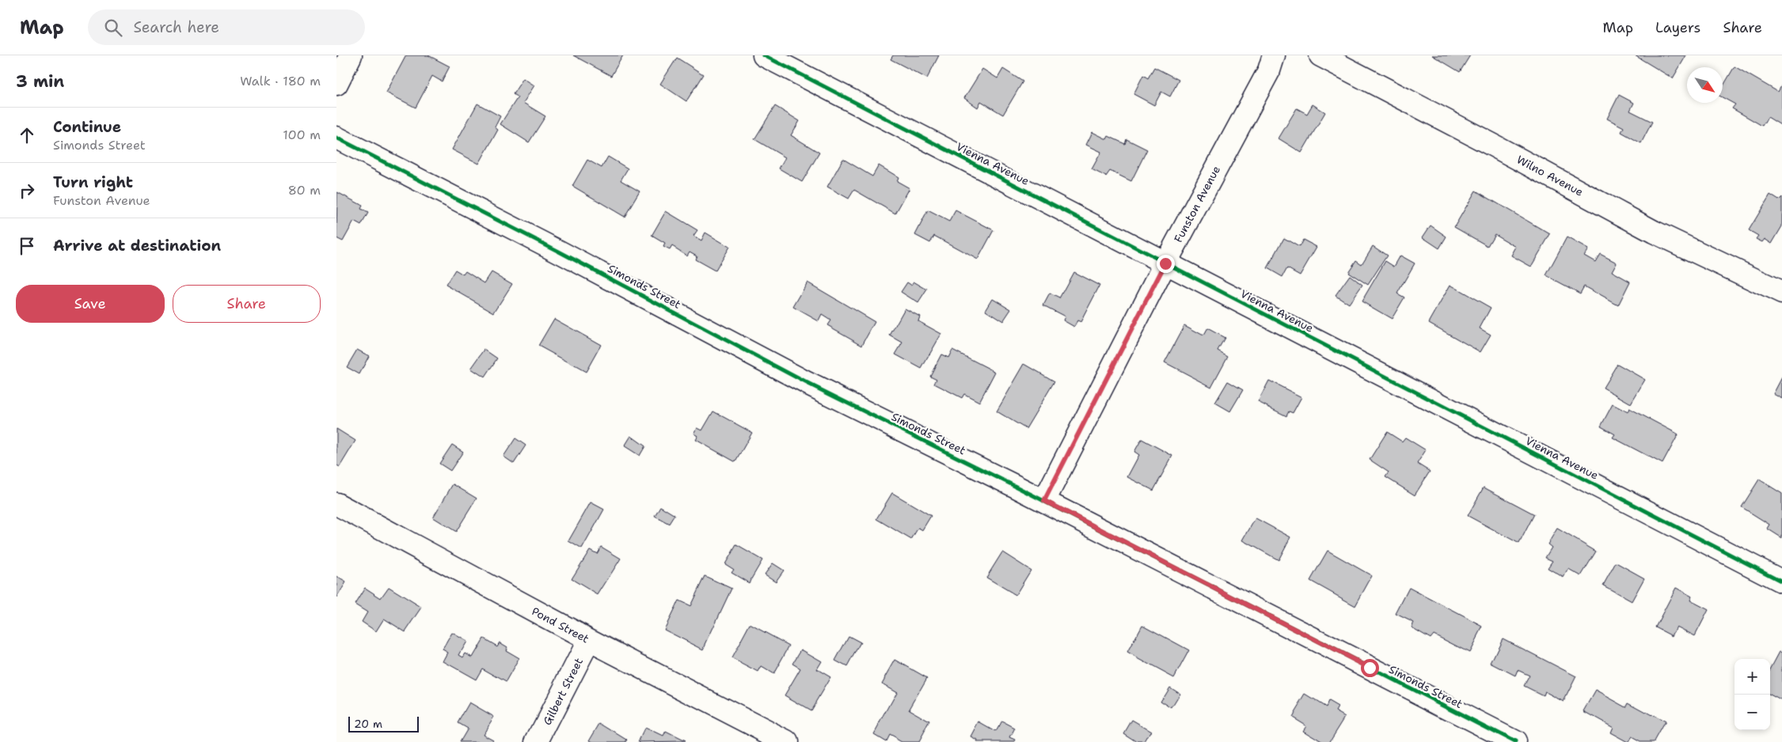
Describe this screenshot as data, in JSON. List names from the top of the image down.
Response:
{
  "streets": {
    "street": [
      "Vienna Avenue",
      "Wilno Avenue",
      "Funston Avenue",
      "Simonds Street",
      "Pond Street",
      "Gilbert Street"
    ]
  },
  "crossings": [
    ["Vienna Avenue", "Funston Avenue"],
    ["Funston Avenue", "Simonds Street"],
    ["Pond Street", "Gilbert Street"]
  ],
  "scale_bar": "20 m",
  "north": "bottom right",
  "page": {
    "header": "Map",
    "search": "Search here",
    "nav": ["Map", "Layers", "Share"],
    "heading": ["3 min", "Walk · 180 m"],
    "list": [
      ["Continue", "Simonds Street", "100 m"],
      ["Turn right", "Funston Avenue", "80 m"],
      "Arrive at destination"
    ],
    "buttons": ["Save", "Share"],
    "map_buttons": ["+", "−"],
    "scale": "20 m"
  }
}
